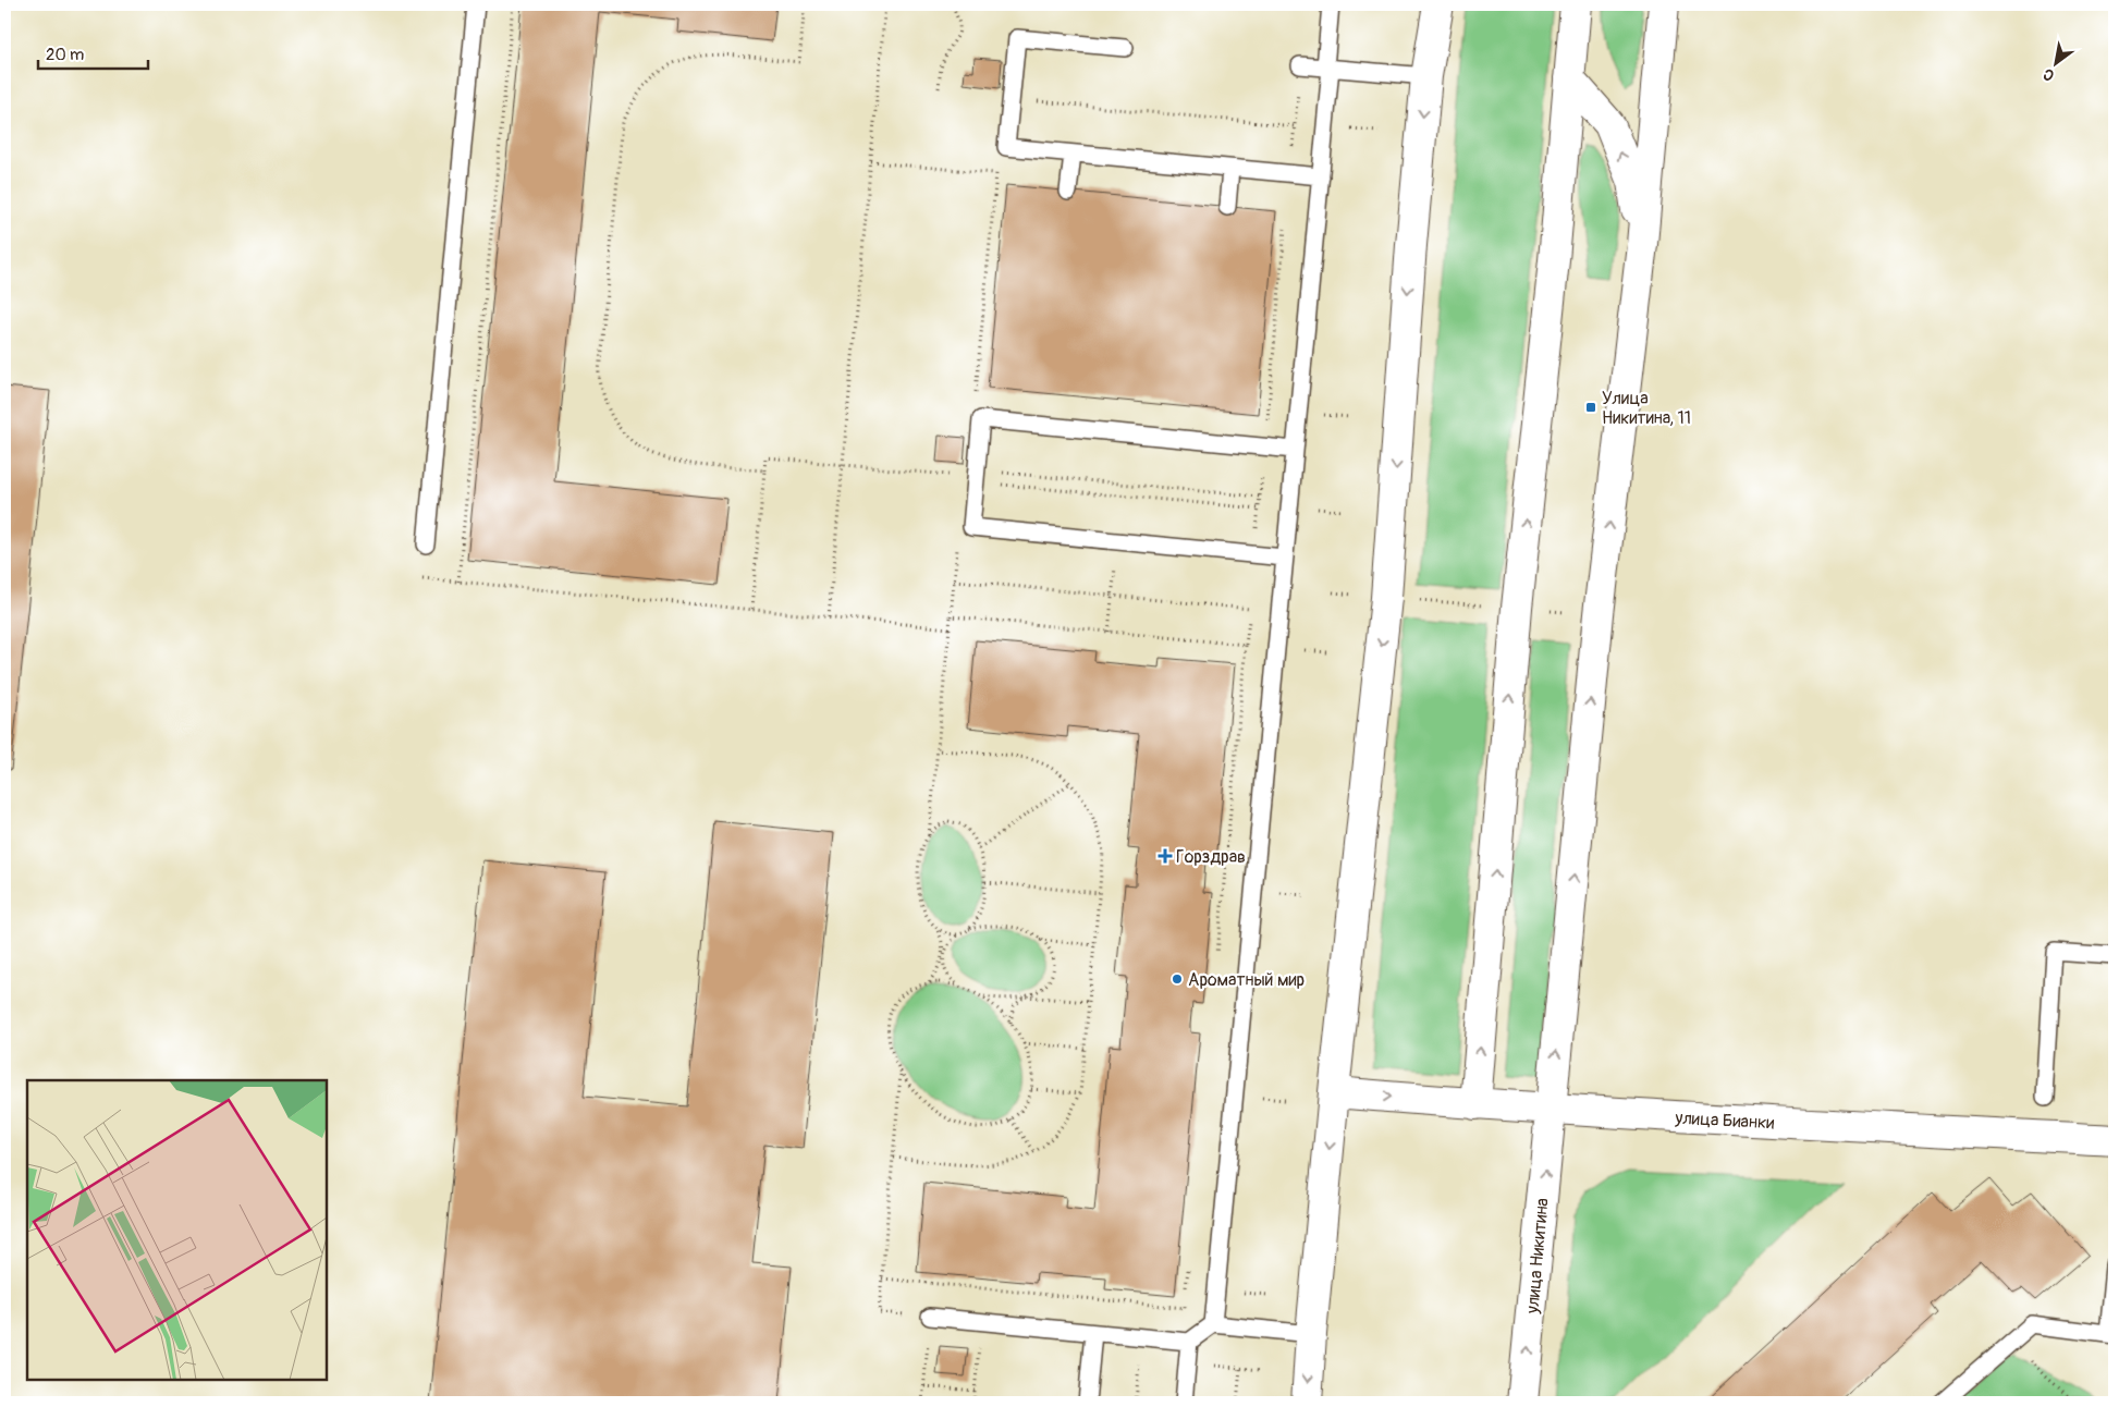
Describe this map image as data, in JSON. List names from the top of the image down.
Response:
{
  "streets": {
    "street": ["улица Бианки", "улица Никитина"]
  },
  "crossings": [
    ["улица Бианки", "улица Никитина"]
  ],
  "places": {
    "transit": ["Улица Никитина, 11"],
    "health": ["Горздрав"],
    "other": ["Ароматный мир"]
  },
  "scale_bar": "20 m",
  "north": "bottom left"
}
